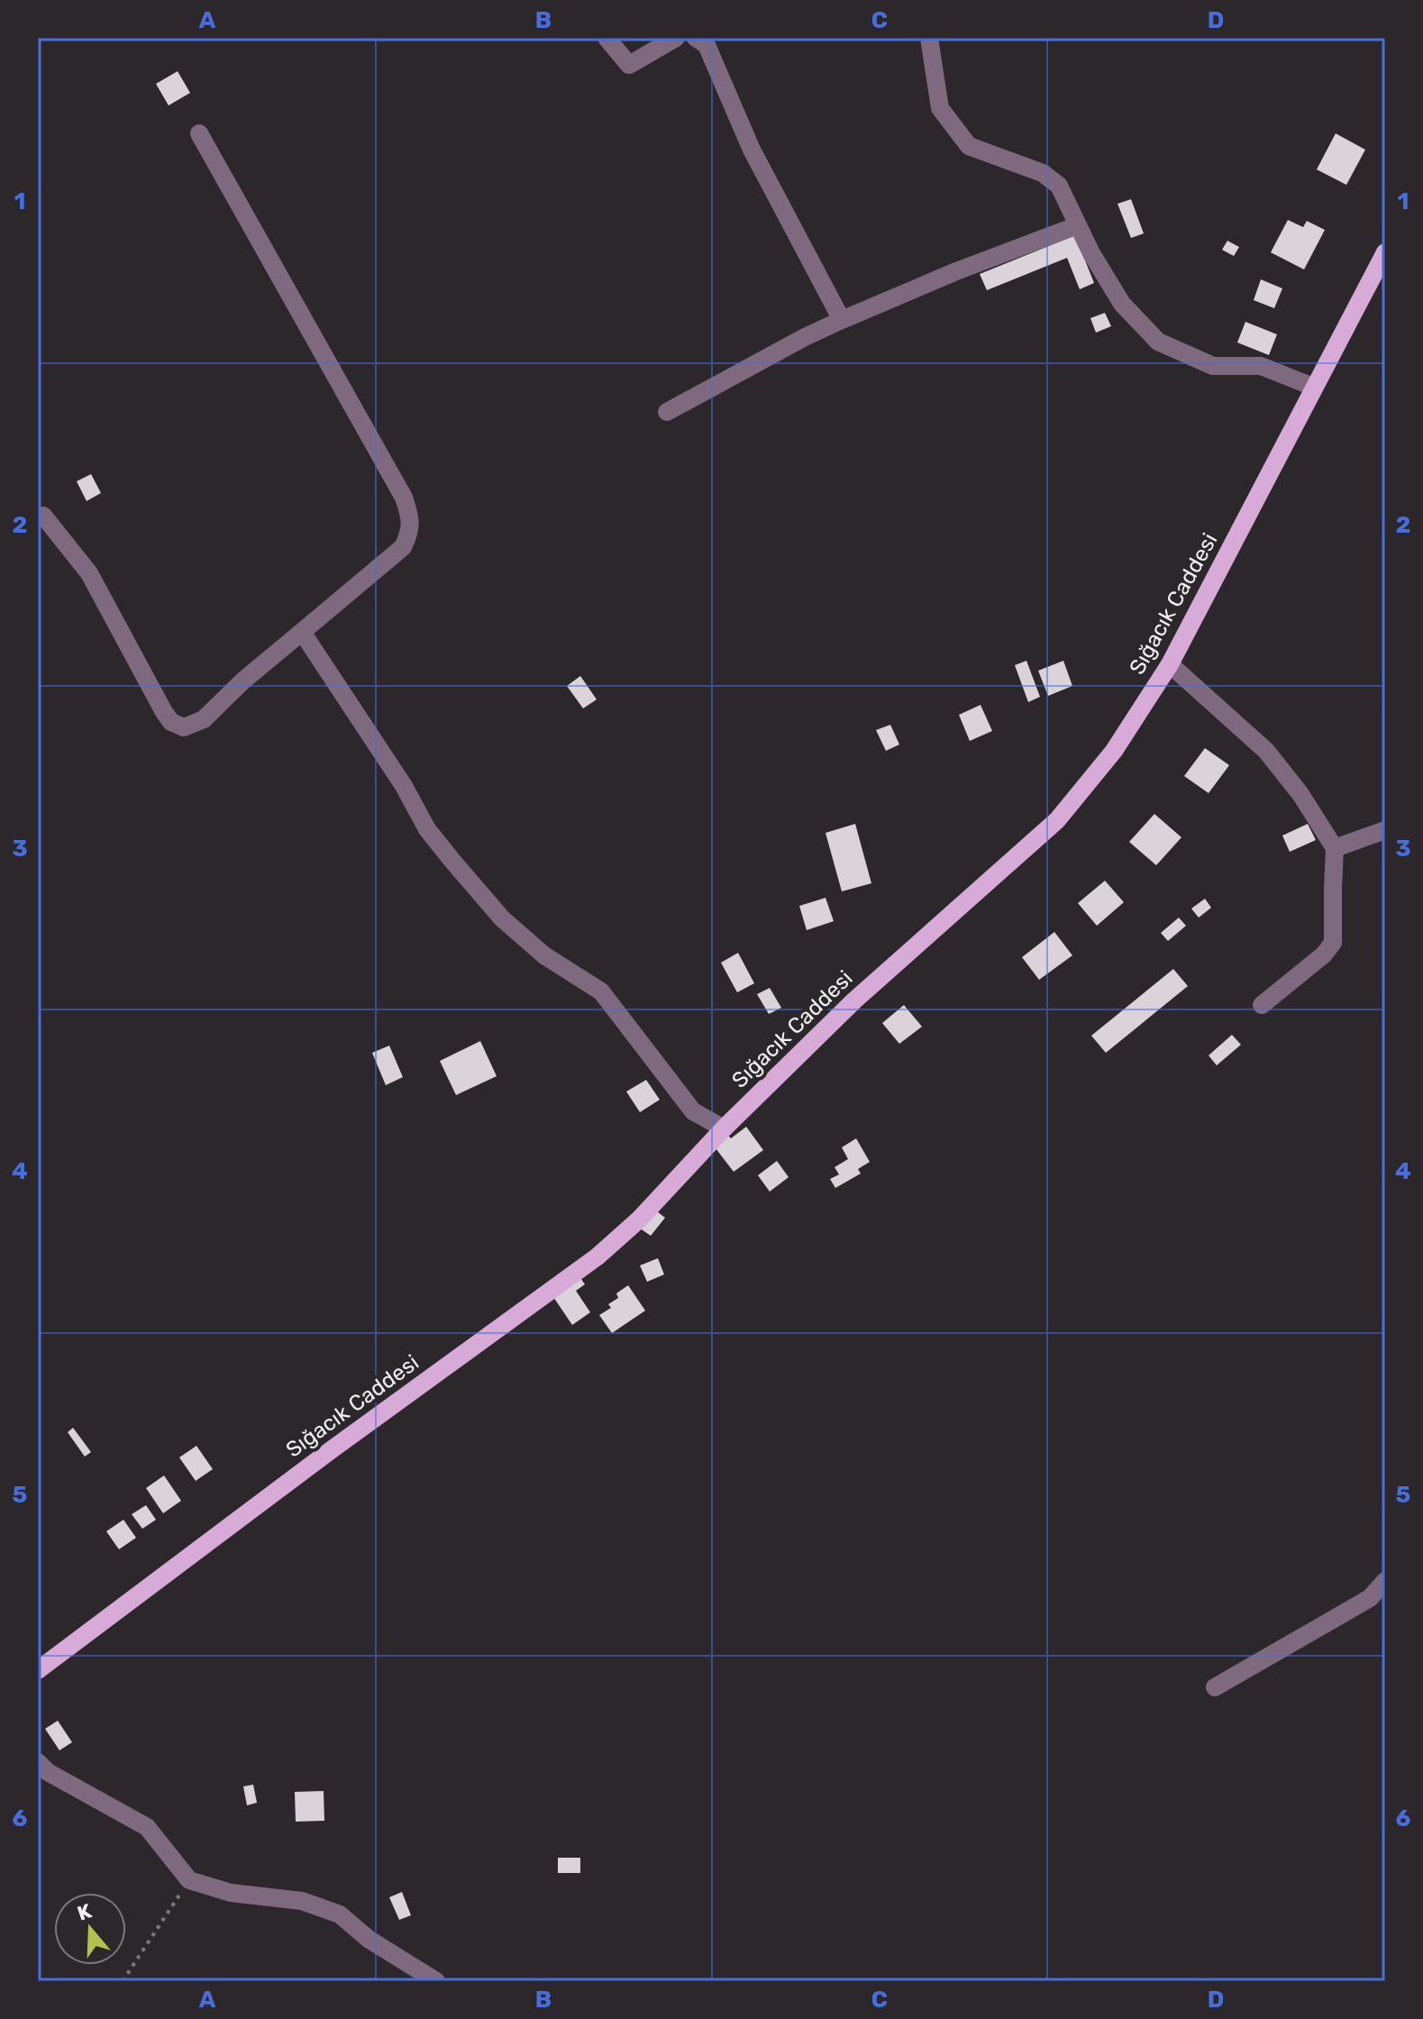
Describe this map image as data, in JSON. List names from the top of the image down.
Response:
{
  "streets": {
    "main road": ["Sığacık Caddesi"]
  },
  "north": "top",
  "grid": {
    "columns": [
      "A",
      "B",
      "C",
      "D"
    ],
    "rows": [
      "1",
      "2",
      "3",
      "4",
      "5",
      "6"
    ]
  }
}
